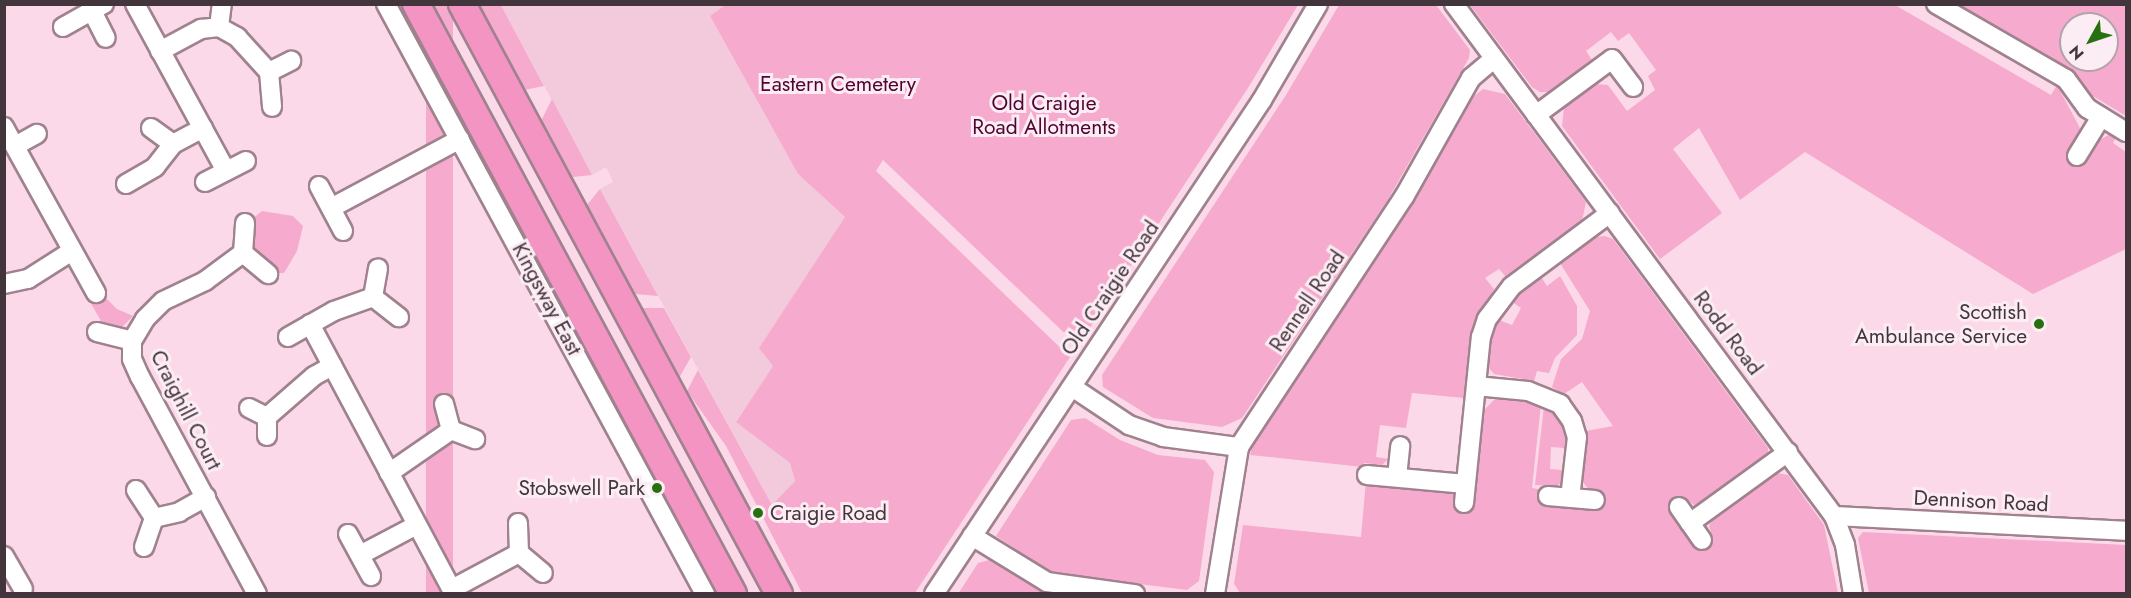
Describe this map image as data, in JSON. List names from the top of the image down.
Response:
{
  "streets": {
    "highway": ["Kingsway East"],
    "street": [
      "Old Craigie Road",
      "Rennell Road",
      "Rodd Road",
      "Craighill Court",
      "Dennison Road"
    ]
  },
  "crossings": [
    ["Rennell Road", "Rodd Road"],
    ["Rodd Road", "Dennison Road"]
  ],
  "parks": ["Eastern Cemetery", "Old Craigie Road Allotments"],
  "places": ["Scottish Ambulance Service", "Stobswell Park", "Craigie Road"],
  "north": "bottom left"
}
